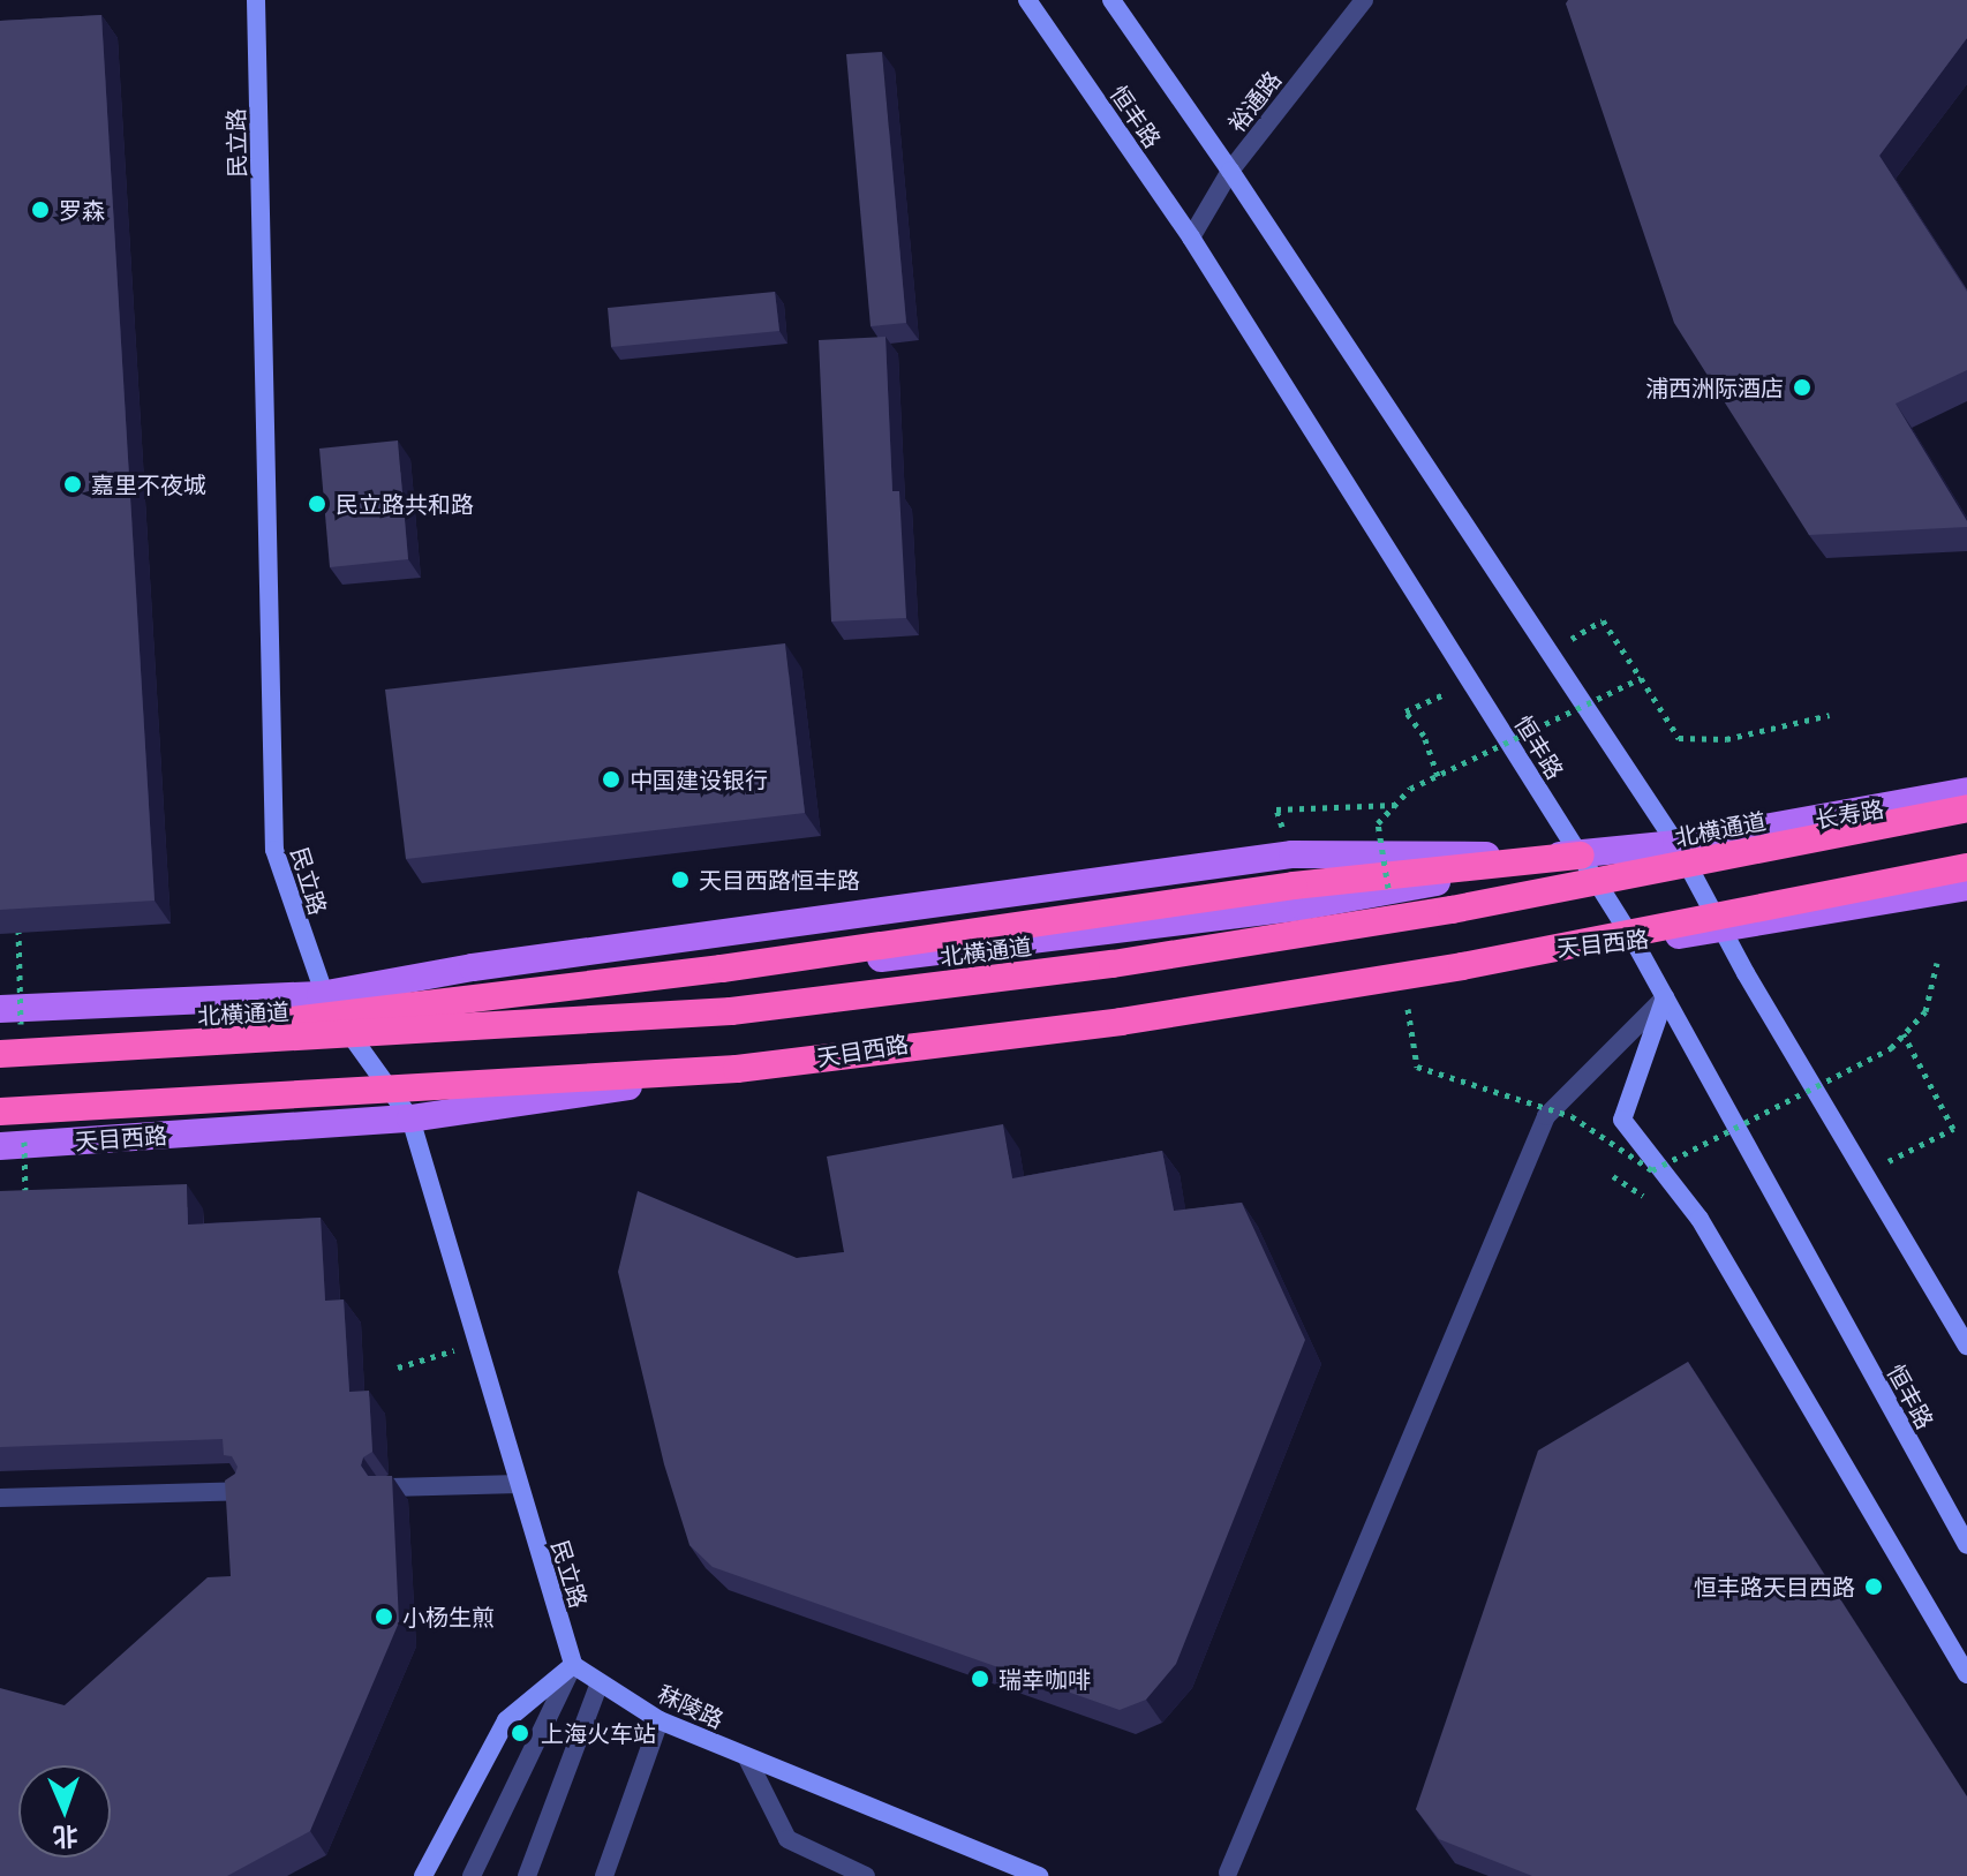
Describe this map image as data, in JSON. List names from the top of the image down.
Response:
{
  "streets": {
    "highway": ["北横通道"],
    "main road": [
      "恒丰路",
      "民立路",
      "长寿路",
      "天目西路",
      "秣陵路"
    ],
    "street": ["裕通路"]
  },
  "crossings": [
    ["裕通路", "恒丰路"],
    ["恒丰路", "长寿路"],
    ["恒丰路", "天目西路"],
    ["民立路", "天目西路"],
    ["民立路", "秣陵路"]
  ],
  "places": [
    "罗森",
    "浦西洲际酒店",
    "嘉里不夜城",
    "民立路共和路",
    "中国建设银行",
    "天目西路恒丰路",
    "恒丰路天目西路",
    "小杨生煎",
    "瑞幸咖啡",
    "上海火车站"
  ],
  "north": "bottom"
}
